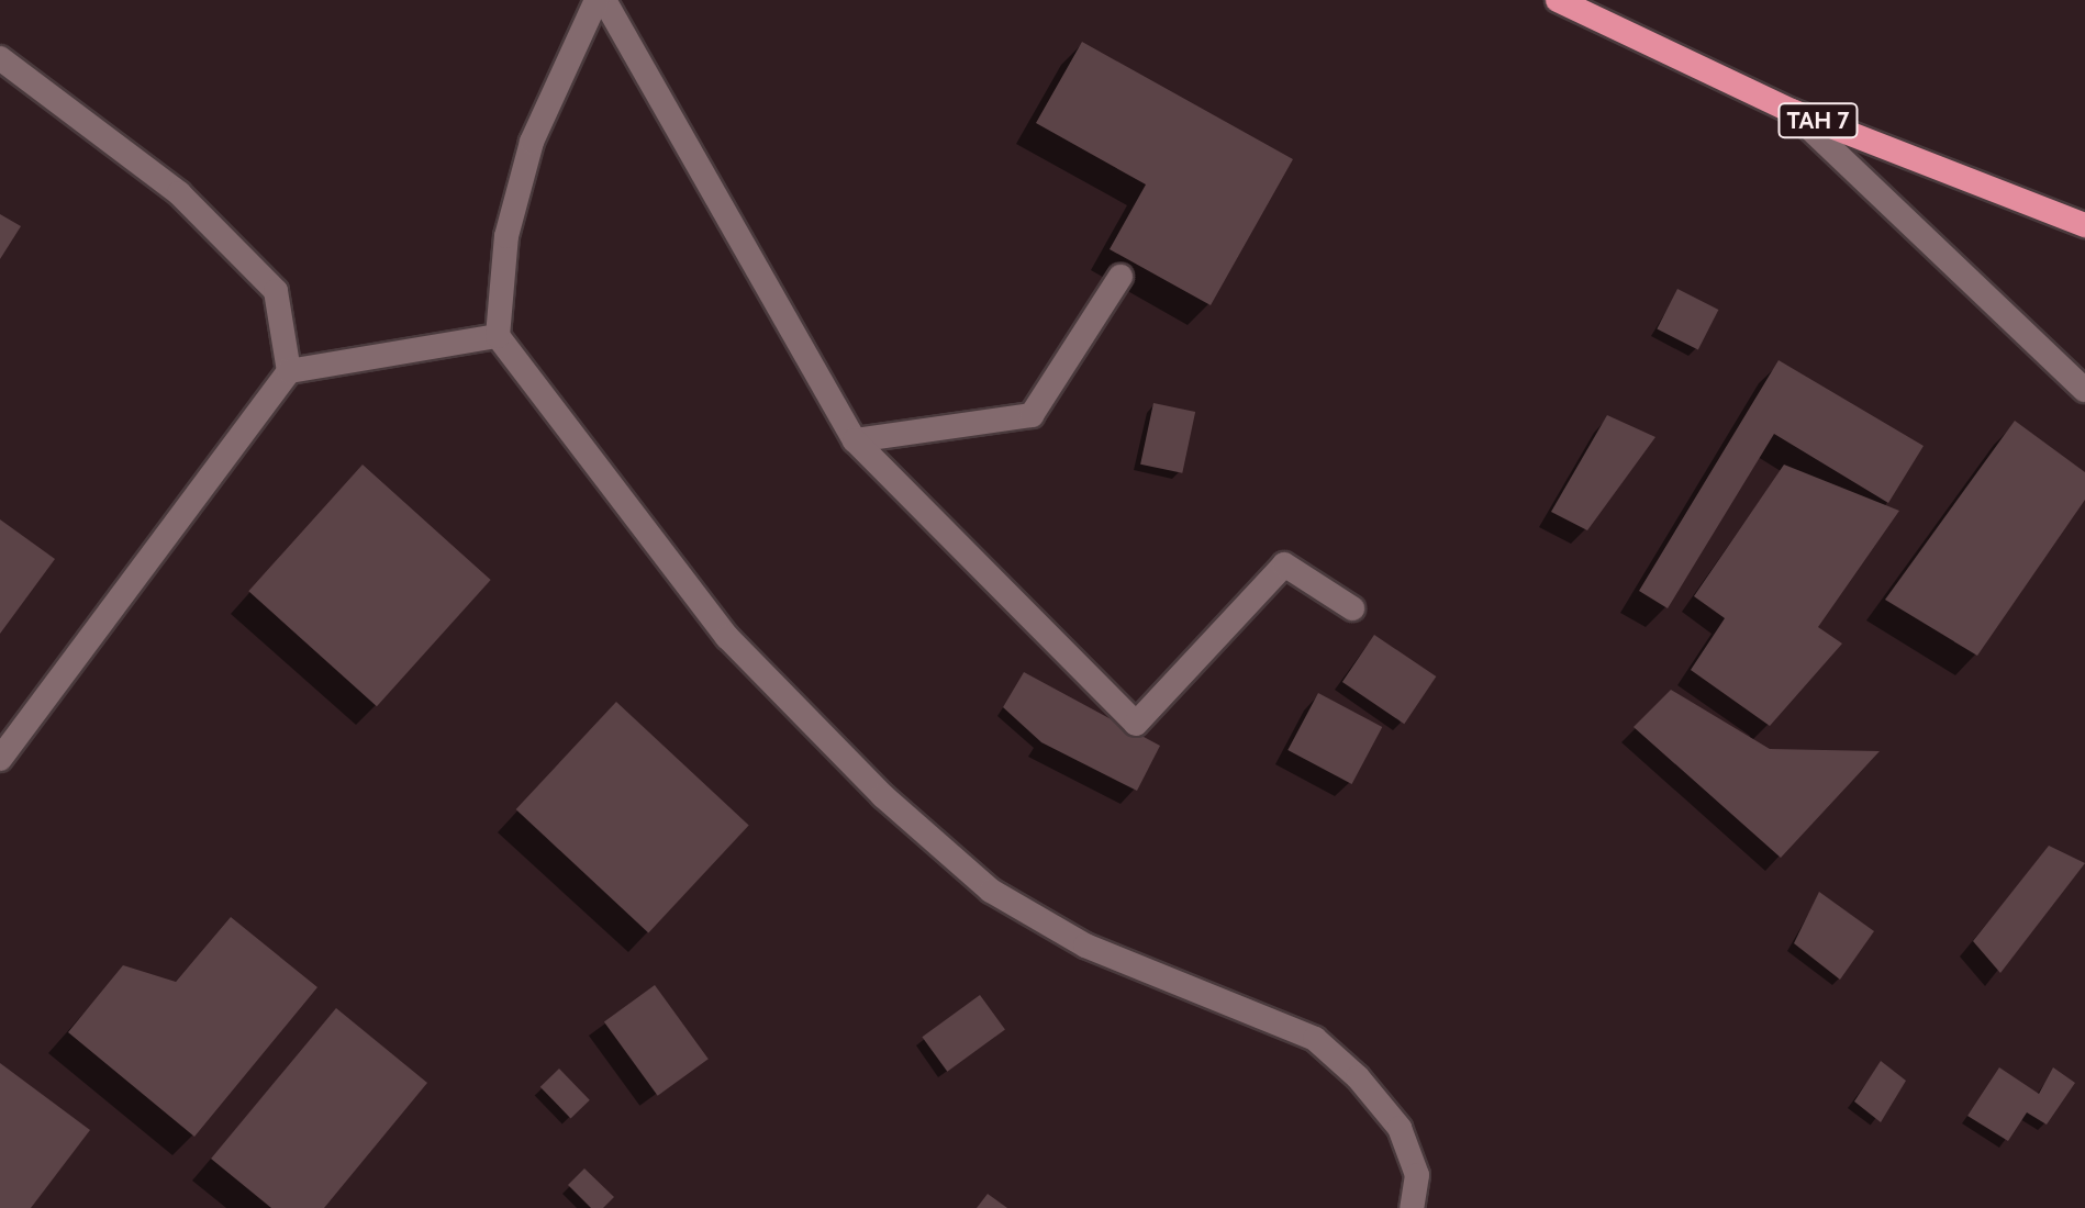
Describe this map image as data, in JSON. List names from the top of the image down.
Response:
{
  "streets": {
    "highway": ["TAH 7"]
  }
}
